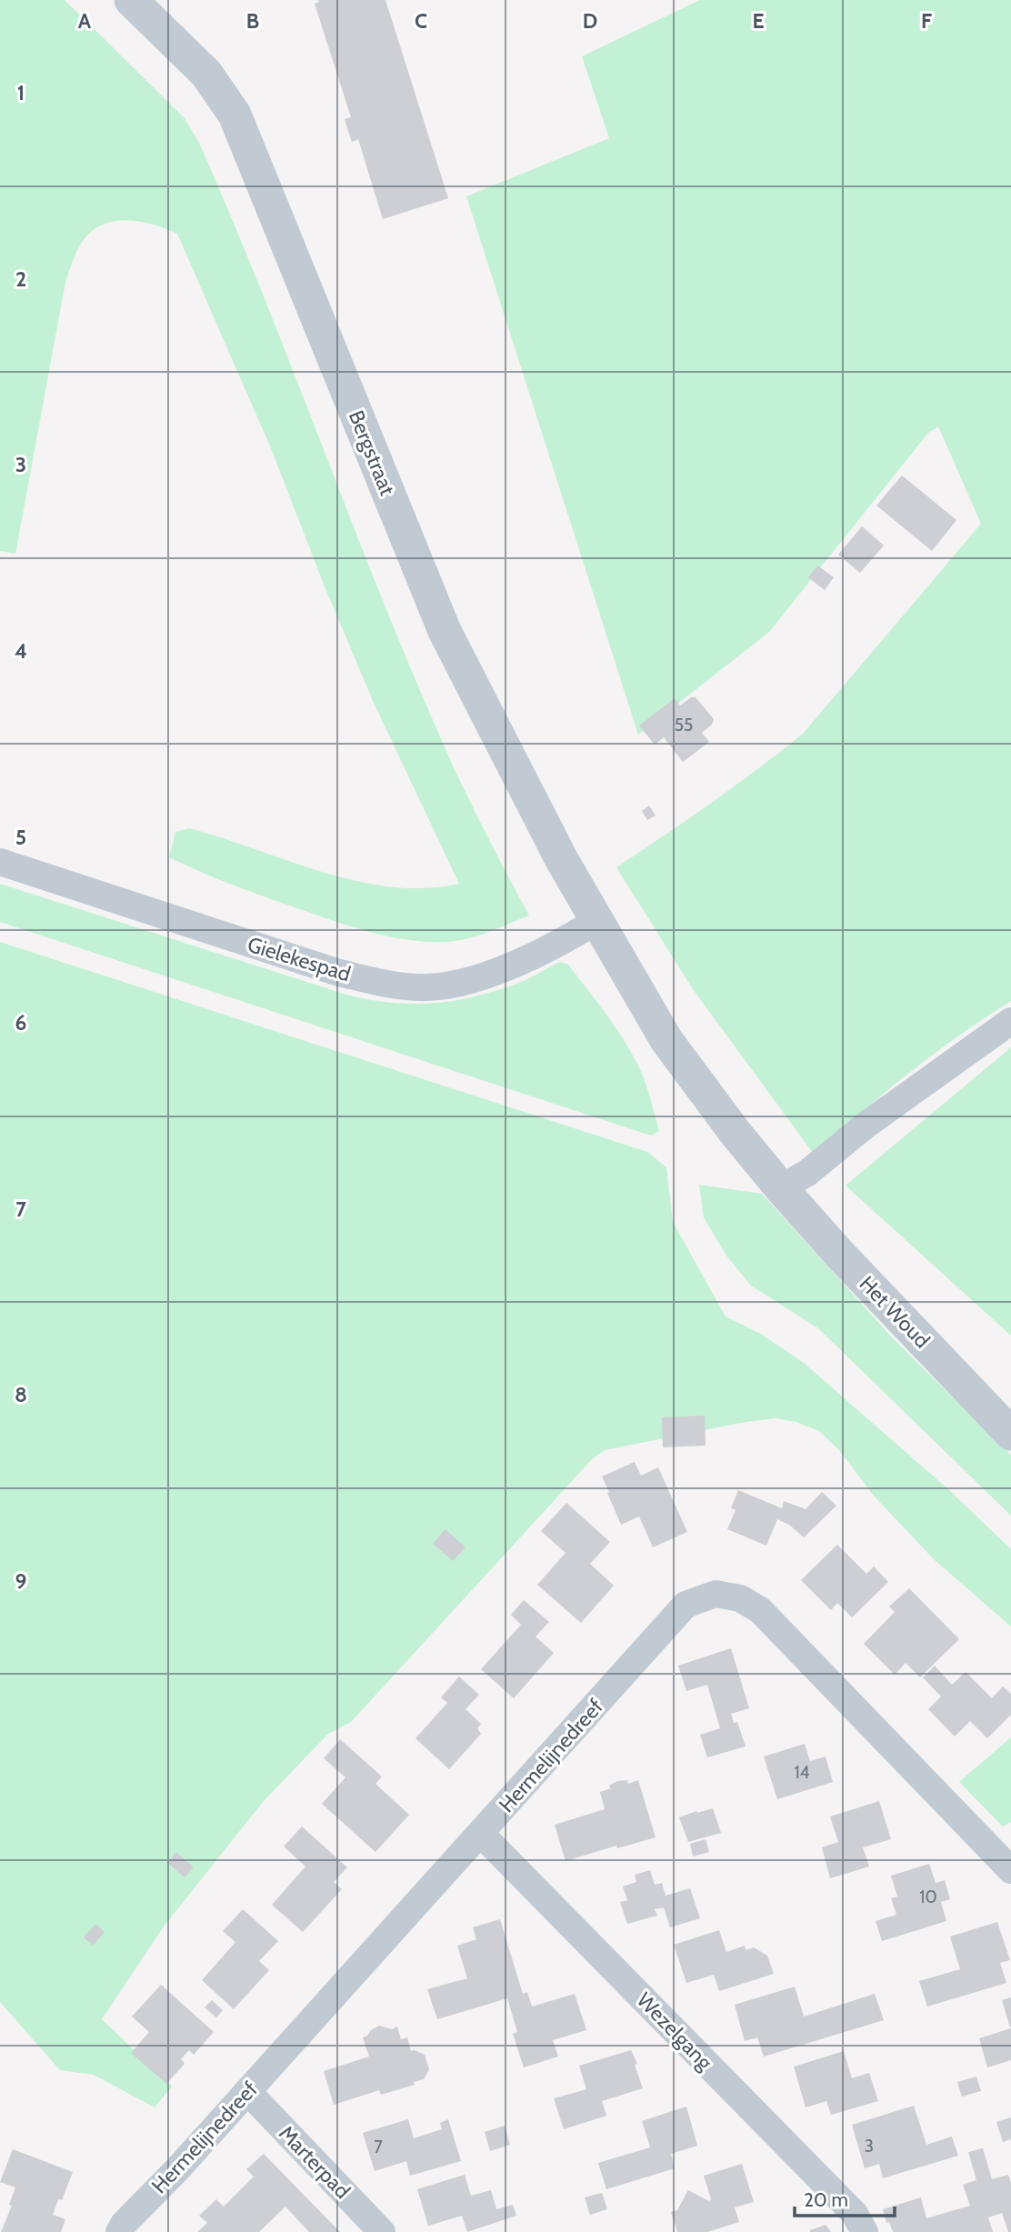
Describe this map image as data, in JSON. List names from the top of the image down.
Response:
{
  "streets": {
    "street": [
      "Bergstraat",
      "Gielekespad",
      "Het Woud",
      "Hermelijnedreef",
      "Wezelgang",
      "Marterpad"
    ]
  },
  "crossings": [
    ["Bergstraat", "Gielekespad"],
    ["Bergstraat", "Het Woud"],
    ["Gielekespad", "Het Woud"],
    ["Hermelijnedreef", "Wezelgang"],
    ["Hermelijnedreef", "Marterpad"]
  ],
  "house_numbers": [
    "55",
    "14",
    "10",
    "3",
    "7"
  ],
  "scale_bar": "20 m",
  "grid": {
    "columns": [
      "A",
      "B",
      "C",
      "D",
      "E",
      "F"
    ],
    "rows": [
      "1",
      "2",
      "3",
      "4",
      "5",
      "6",
      "7",
      "8",
      "9"
    ]
  }
}
